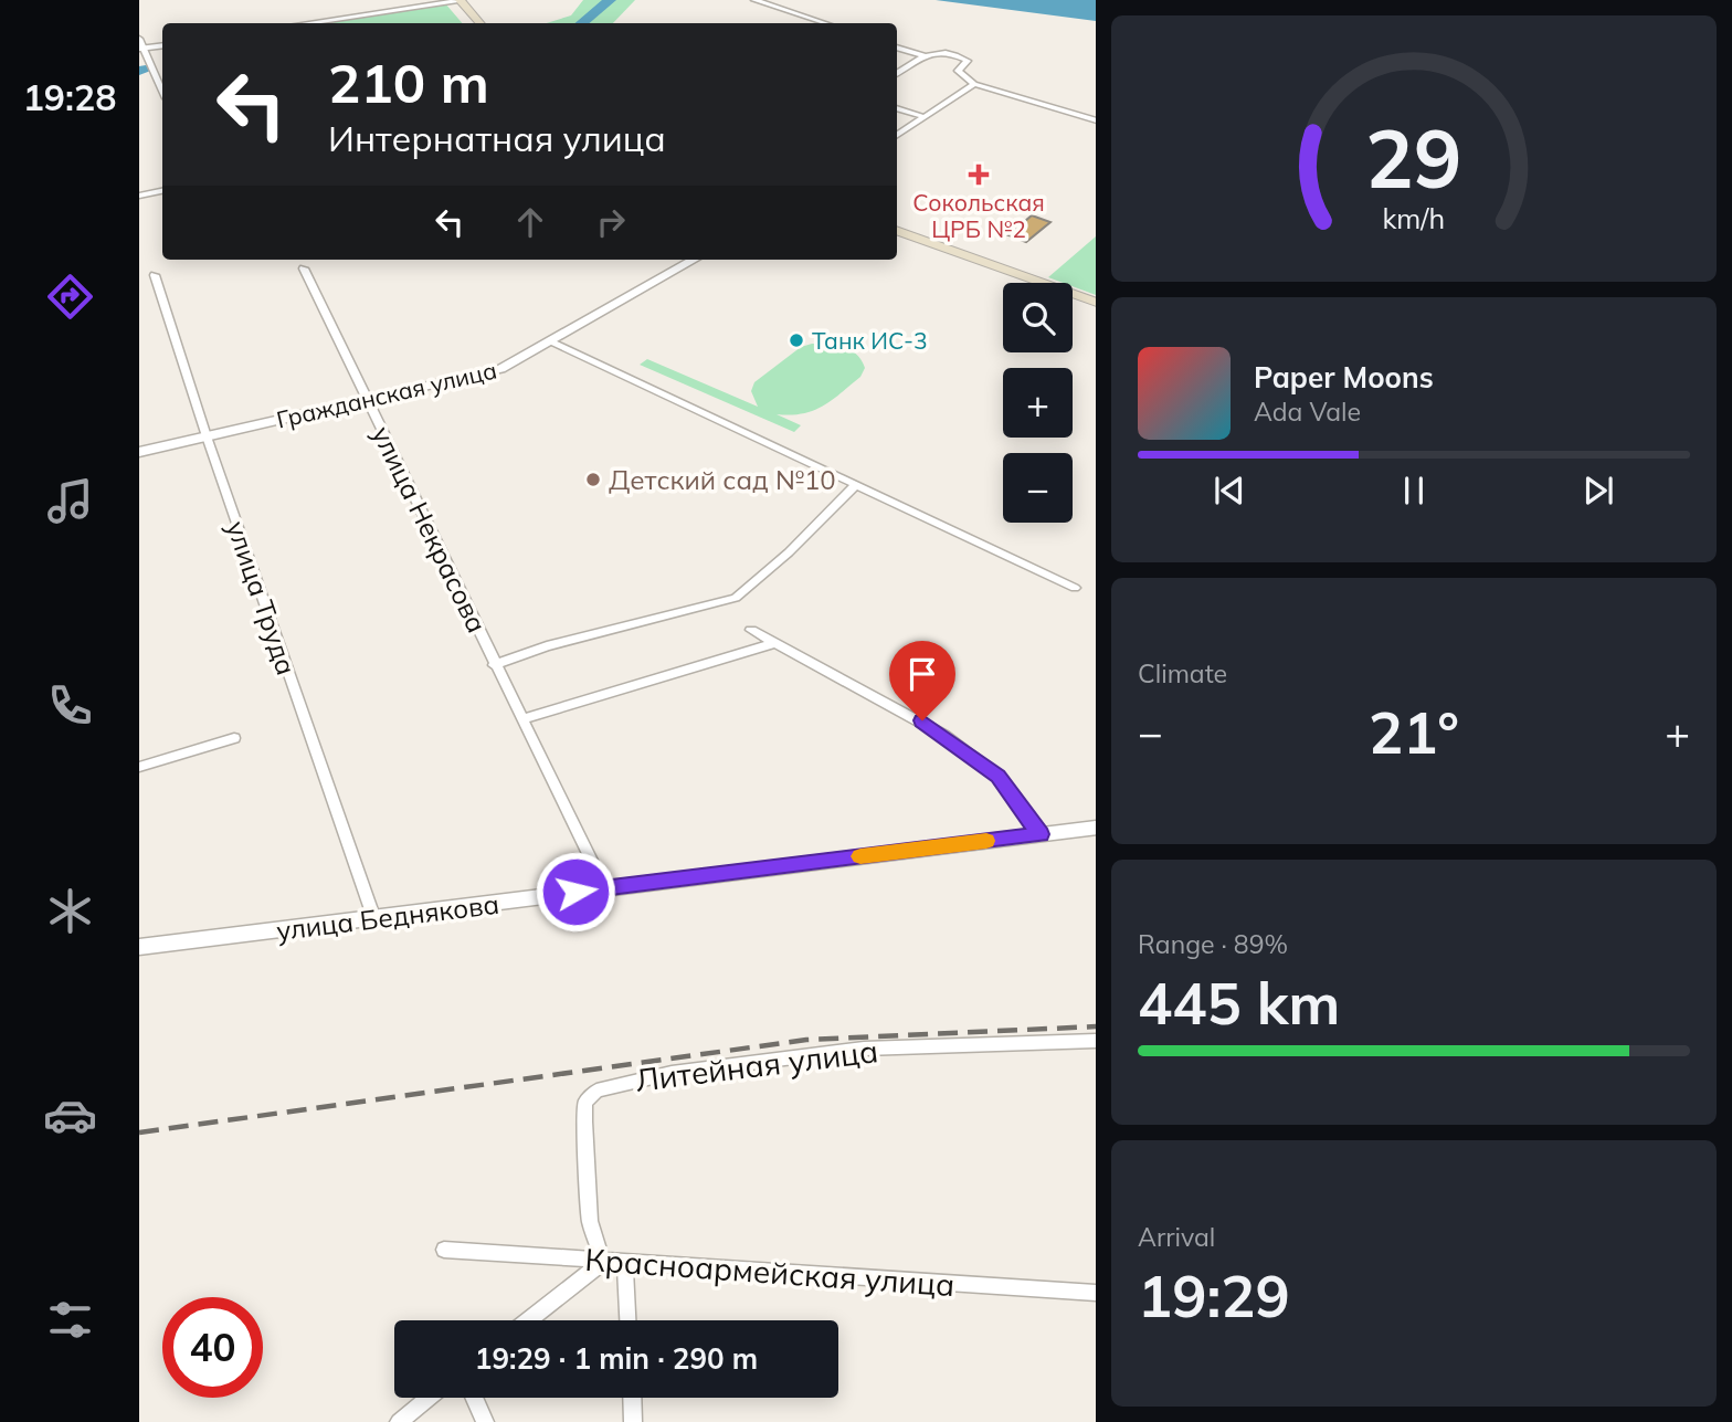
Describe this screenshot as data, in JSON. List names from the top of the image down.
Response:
{
  "streets": {
    "street": [
      "Гражданская улица",
      "улица Некрасова",
      "улица Труда",
      "улица Беднякова",
      "Литейная улица",
      "Красноармейская улица"
    ]
  },
  "crossings": [
    ["Гражданская улица", "улица Некрасова"],
    ["Гражданская улица", "улица Труда"],
    ["улица Некрасова", "улица Беднякова"],
    ["улица Труда", "улица Беднякова"],
    ["Литейная улица", "Красноармейская улица"]
  ],
  "places": {
    "health": ["Сокольская ЦРБ №2"],
    "other": ["Танк ИС-3", "Детский сад №10"]
  },
  "page": {
    "tabs": "19:28",
    "turn": ["210 m", "Интернатная улица"],
    "map_buttons": ["+", "−"],
    "song": ["Paper Moons", "Ada Vale"],
    "tile": [
      "Climate",
      ["Range · 89%", "445 km"],
      ["Arrival", "19:29"]
    ],
    "heat": ["−", "21°", "+"],
    "limit": "40",
    "trip": "19:29 · 1 min · 290 m",
    "gauge": ["29", "km/h"]
  }
}
